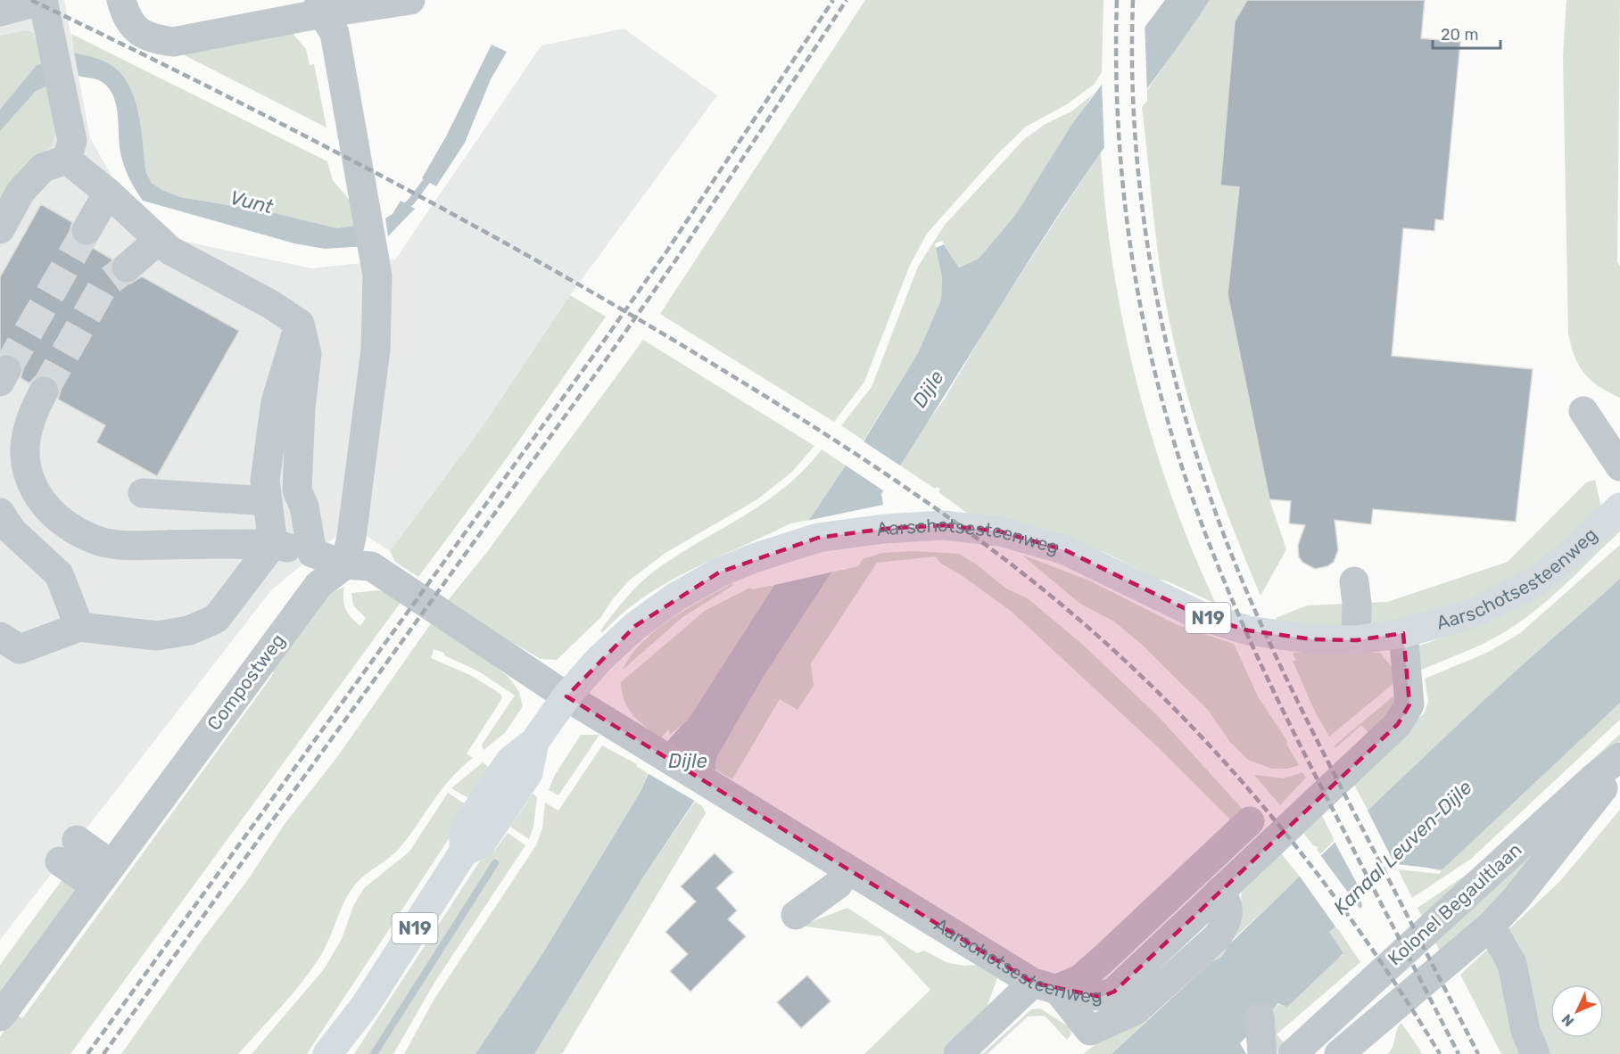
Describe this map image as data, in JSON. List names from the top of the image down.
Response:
{
  "streets": {
    "main road": ["Aarschotsesteenweg", "N19"],
    "street": ["Compostweg", "Kolonel Begaultlaan"]
  },
  "water": ["Vunt", "Dijle", "Kanaal Leuven-Dijle"],
  "scale_bar": "20 m",
  "north": "bottom left"
}
